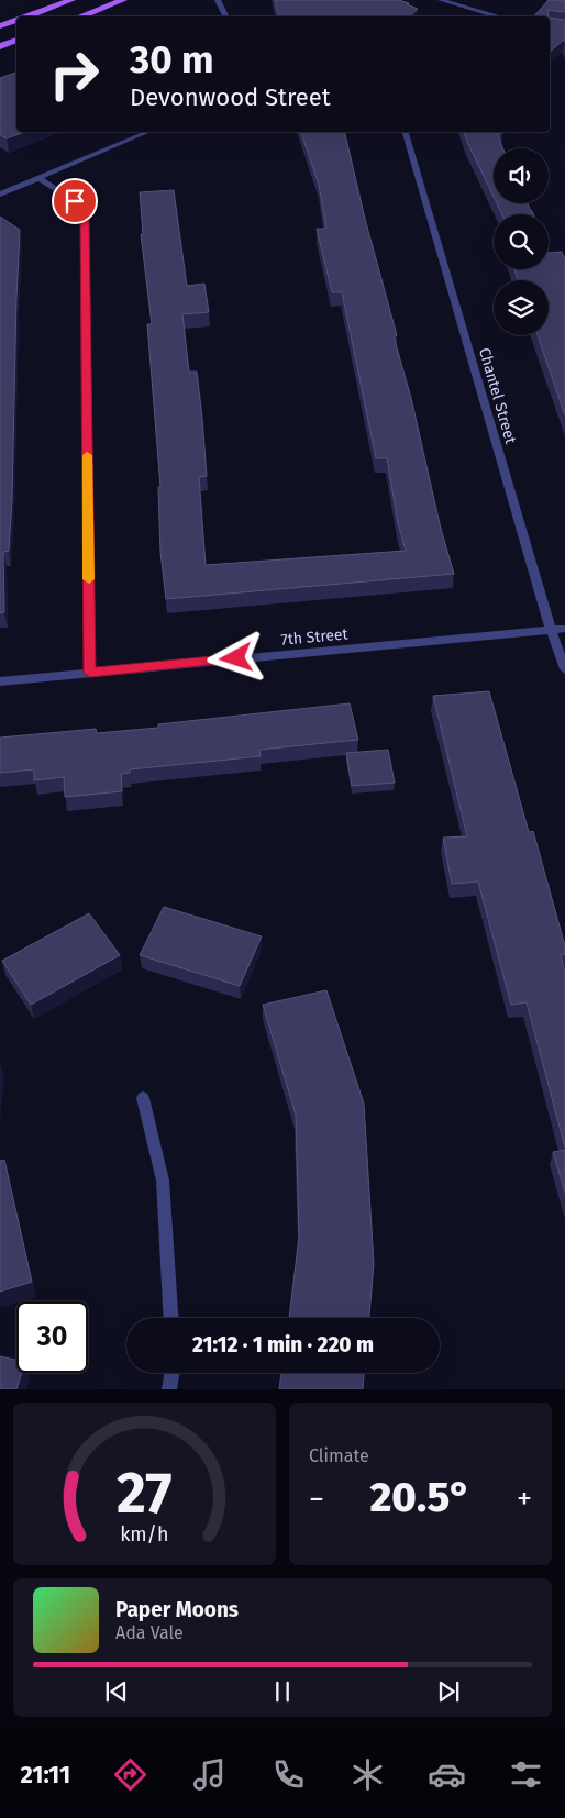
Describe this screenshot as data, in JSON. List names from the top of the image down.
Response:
{
  "streets": {
    "street": ["Chantel Street", "7th Street"]
  },
  "crossings": [
    ["Chantel Street", "7th Street"]
  ],
  "page": {
    "turn": ["30 m", "Devonwood Street"],
    "limit": "30",
    "trip": "21:12 · 1 min · 220 m",
    "tile": "Climate",
    "heat": ["−", "20.5°", "+"],
    "song": ["Paper Moons", "Ada Vale"],
    "tabs": "21:11",
    "gauge": ["27", "km/h"]
  }
}
